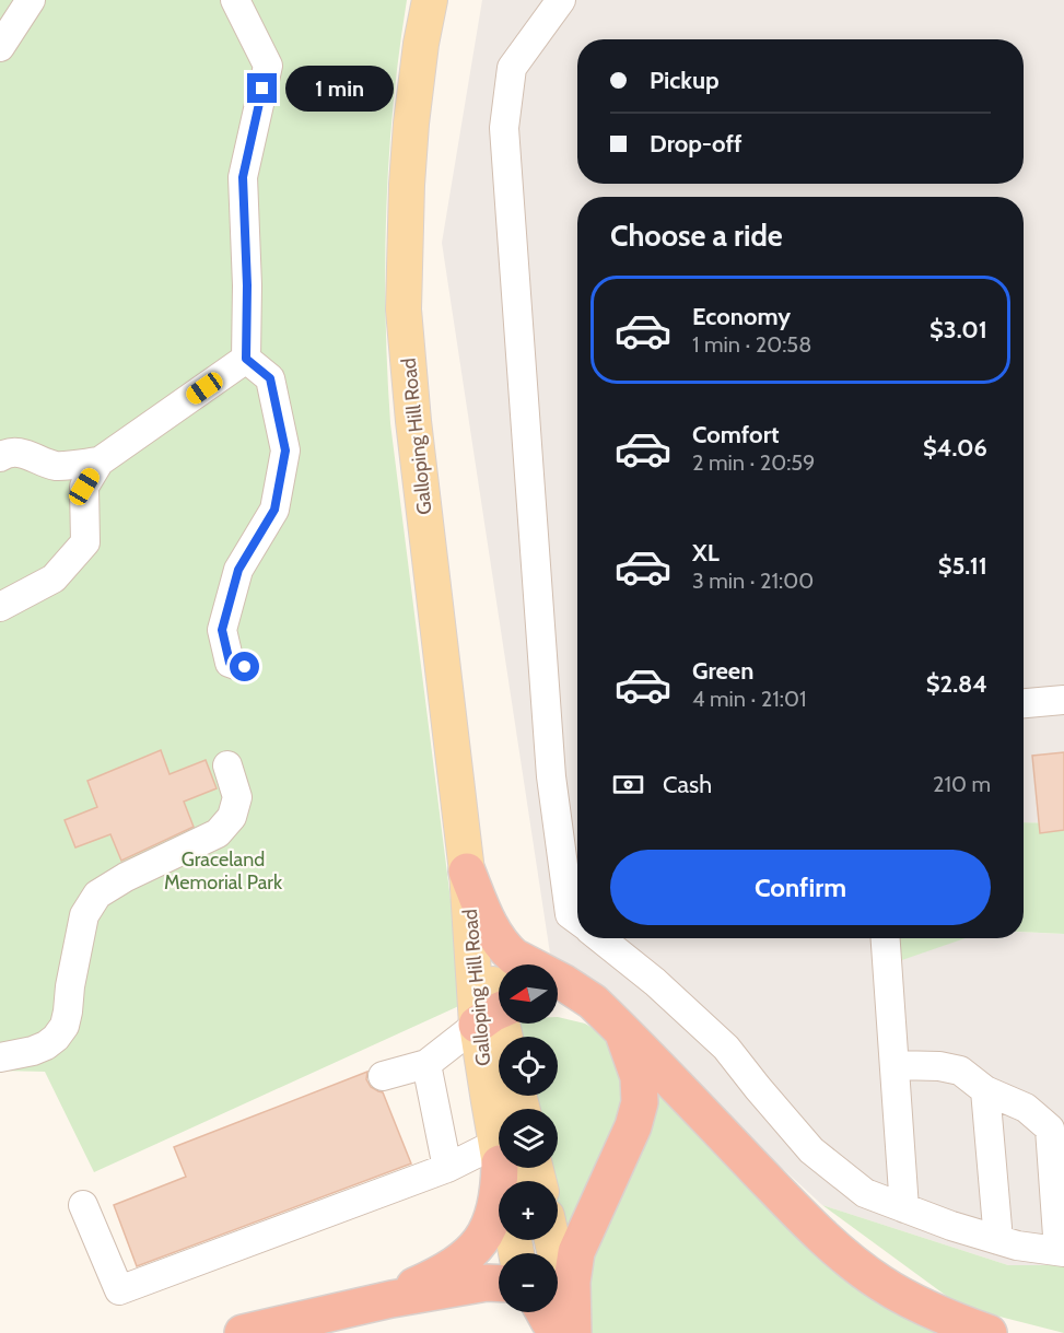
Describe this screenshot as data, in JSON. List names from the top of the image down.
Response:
{
  "streets": {
    "main road": ["Galloping Hill Road"]
  },
  "parks": ["Graceland Memorial Park"],
  "north": "left",
  "page": {
    "banner": ["Pickup", "Drop-off"],
    "bubble": "1 min",
    "heading": "Choose a ride",
    "list": [
      {
        "name": "Economy",
        "note": "1 min · 20:58",
        "value": "$3.01"
      },
      {
        "name": "Comfort",
        "note": "2 min · 20:59",
        "value": "$4.06"
      },
      {
        "name": "XL",
        "note": "3 min · 21:00",
        "value": "$5.11"
      },
      {
        "name": "Green",
        "note": "4 min · 21:01",
        "value": "$2.84"
      }
    ],
    "pay": ["Cash", "210 m"],
    "buttons": "Confirm",
    "map_buttons": ["+", "−"]
  }
}
